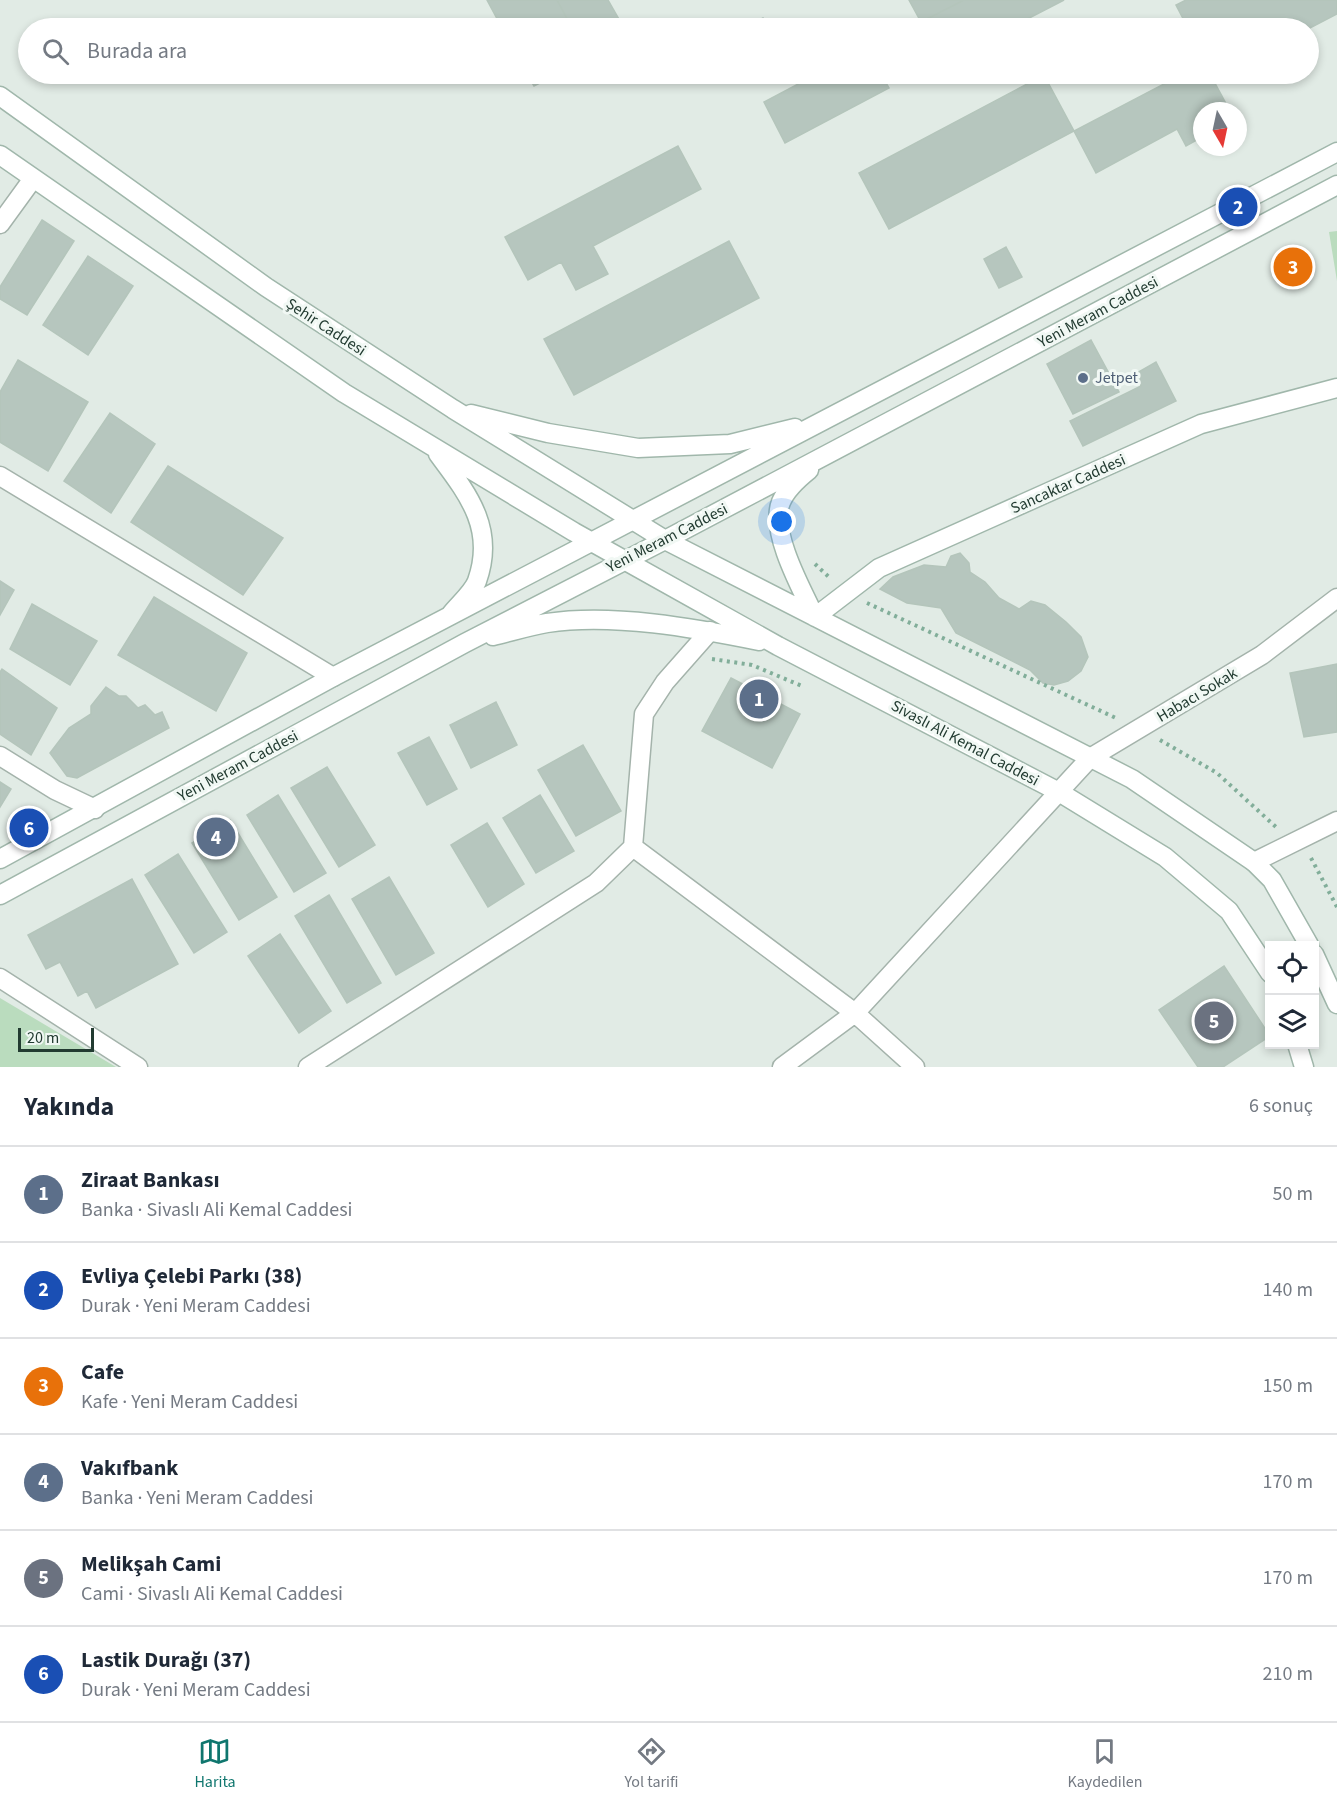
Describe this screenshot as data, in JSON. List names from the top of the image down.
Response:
{
  "streets": {
    "main road": [
      "Yeni Meram Caddesi",
      "Şehir Caddesi",
      "Sancaktar Caddesi",
      "Habacı Sokak",
      "Sivaslı Ali Kemal Caddesi"
    ]
  },
  "crossings": [
    ["Yeni Meram Caddesi", "Şehir Caddesi"],
    ["Yeni Meram Caddesi", "Sivaslı Ali Kemal Caddesi"],
    ["Habacı Sokak", "Sivaslı Ali Kemal Caddesi"]
  ],
  "places": ["Jetpet"],
  "scale_bar": "20 m",
  "north": "bottom",
  "page": {
    "search": "Burada ara",
    "pins": [
      "2",
      "3",
      "1",
      "6",
      "4",
      "5"
    ],
    "scale": "20 m",
    "heading": ["Yakında", "6 sonuç"],
    "list": [
      {
        "mark": "1",
        "name": "Ziraat Bankası",
        "note": "Banka · Sivaslı Ali Kemal Caddesi",
        "value": "50 m"
      },
      {
        "mark": "2",
        "name": "Evliya Çelebi Parkı (38)",
        "note": "Durak · Yeni Meram Caddesi",
        "value": "140 m"
      },
      {
        "mark": "3",
        "name": "Cafe",
        "note": "Kafe · Yeni Meram Caddesi",
        "value": "150 m"
      },
      {
        "mark": "4",
        "name": "Vakıfbank",
        "note": "Banka · Yeni Meram Caddesi",
        "value": "170 m"
      },
      {
        "mark": "5",
        "name": "Melikşah Cami",
        "note": "Cami · Sivaslı Ali Kemal Caddesi",
        "value": "170 m"
      },
      {
        "mark": "6",
        "name": "Lastik Durağı (37)",
        "note": "Durak · Yeni Meram Caddesi",
        "value": "210 m"
      }
    ],
    "nav": ["Harita", "Yol tarifi", "Kaydedilen"]
  }
}
